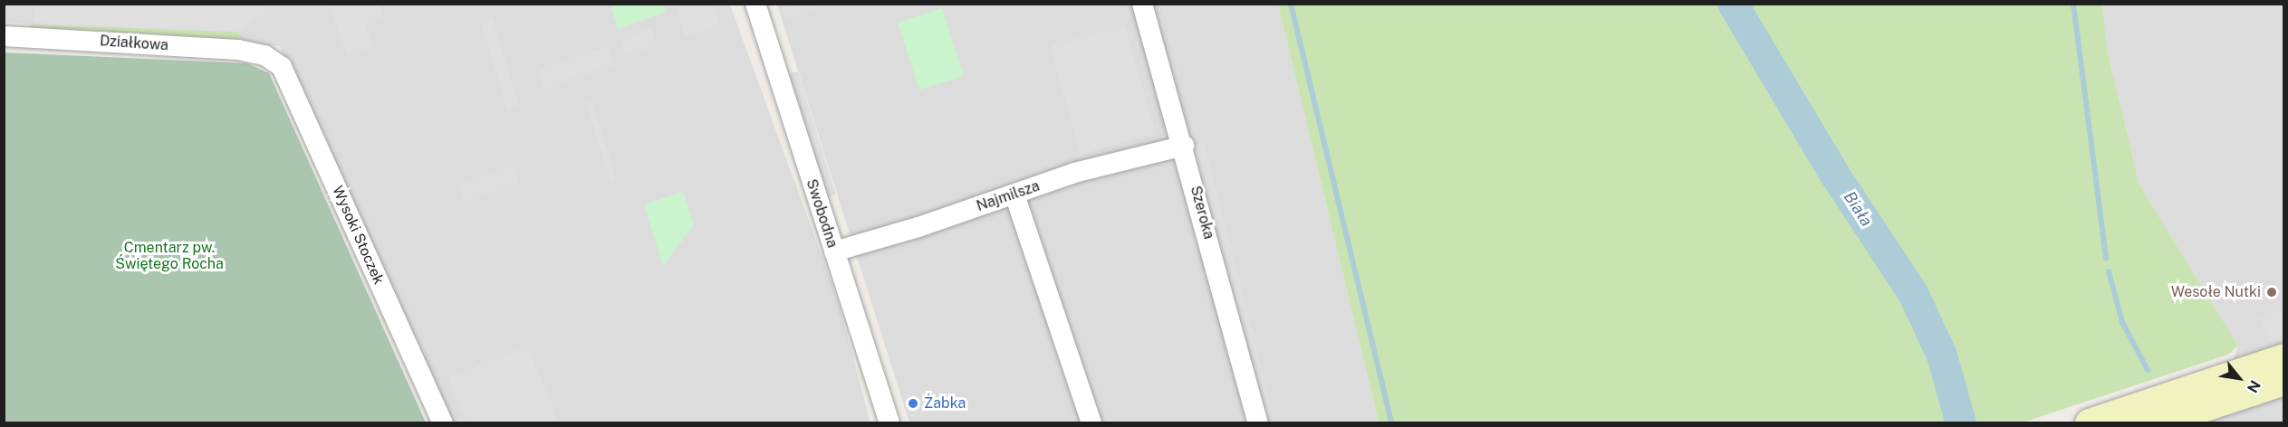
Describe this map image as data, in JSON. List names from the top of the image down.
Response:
{
  "streets": {
    "street": [
      "Działkowa",
      "Najmilsza",
      "Szeroka",
      "Swobodna",
      "Wysoki Stoczek"
    ]
  },
  "crossings": [
    ["Działkowa", "Wysoki Stoczek"],
    ["Najmilsza", "Szeroka"],
    ["Najmilsza", "Swobodna"]
  ],
  "water": ["Biała"],
  "parks": ["Cmentarz pw. Świętego Rocha"],
  "places": ["Wesołe Nutki", "Żabka"],
  "north": "bottom right"
}
